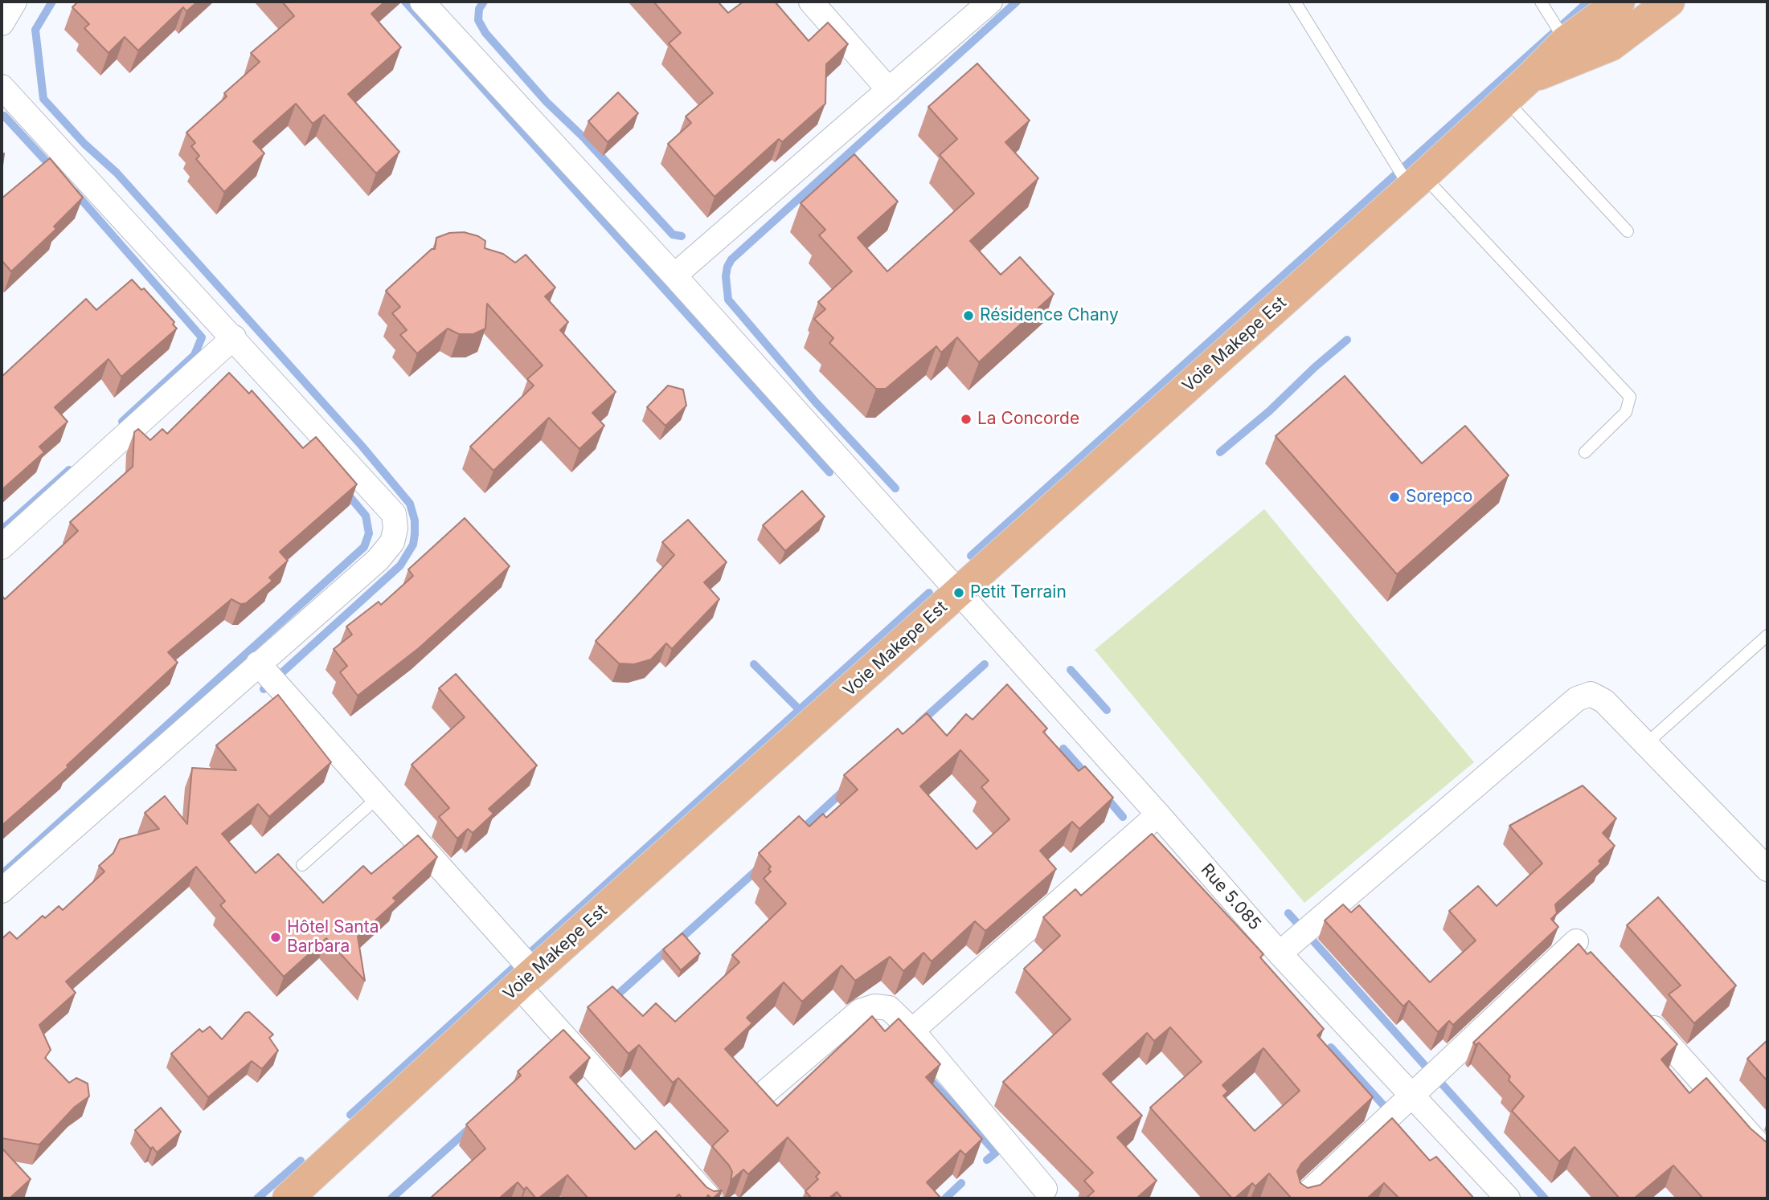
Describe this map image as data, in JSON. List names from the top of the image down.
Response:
{
  "streets": {
    "main road": ["Voie Makepe Est"],
    "street": ["Rue 5.085"]
  },
  "crossings": [
    ["Voie Makepe Est", "Rue 5.085"]
  ],
  "places": [
    "Résidence Chany",
    "La Concorde",
    "Sorepco",
    "Petit Terrain",
    "Hôtel Santa Barbara"
  ]
}
